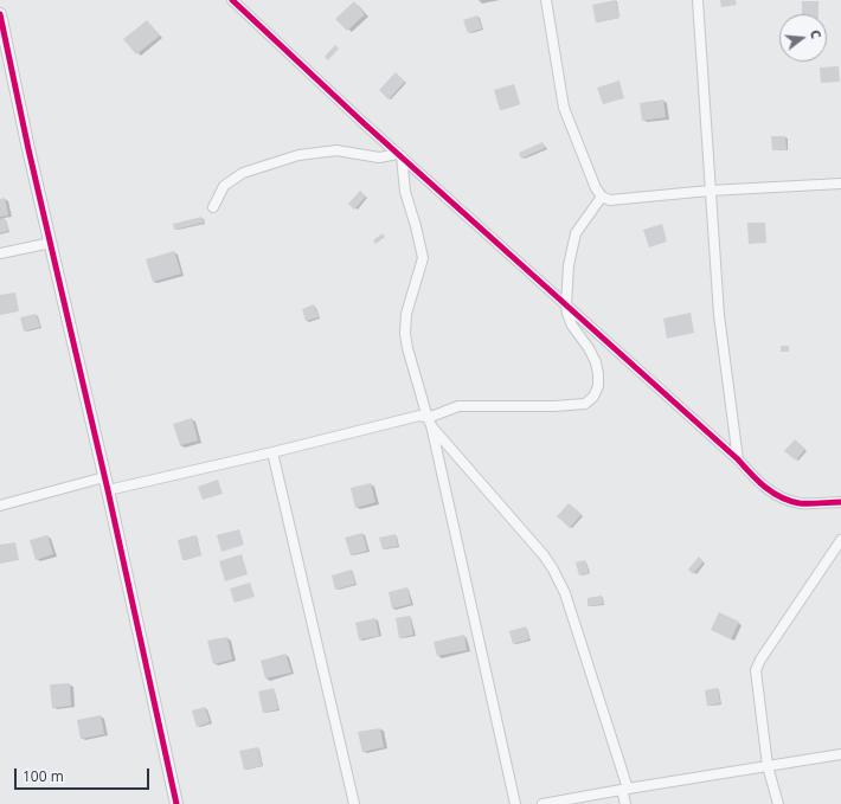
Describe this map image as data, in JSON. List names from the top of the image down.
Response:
{
  "scale_bar": "100 m",
  "north": "right"
}
